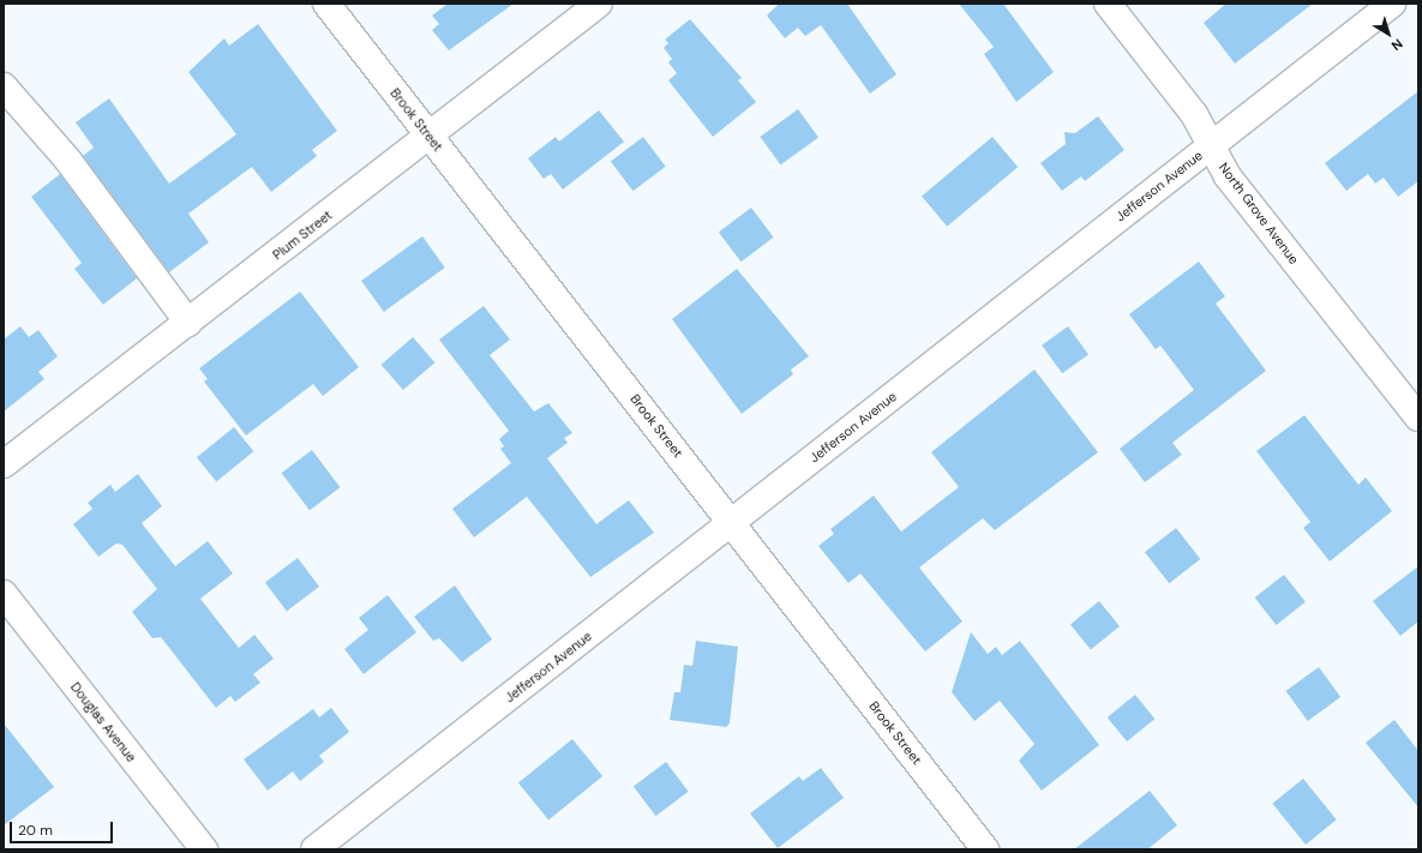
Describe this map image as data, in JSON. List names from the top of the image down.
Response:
{
  "streets": {
    "street": [
      "Brook Street",
      "Jefferson Avenue",
      "North Grove Avenue",
      "Plum Street",
      "Douglas Avenue"
    ]
  },
  "crossings": [
    ["Brook Street", "Jefferson Avenue"],
    ["Brook Street", "Plum Street"],
    ["Jefferson Avenue", "North Grove Avenue"]
  ],
  "scale_bar": "20 m",
  "north": "bottom right"
}
